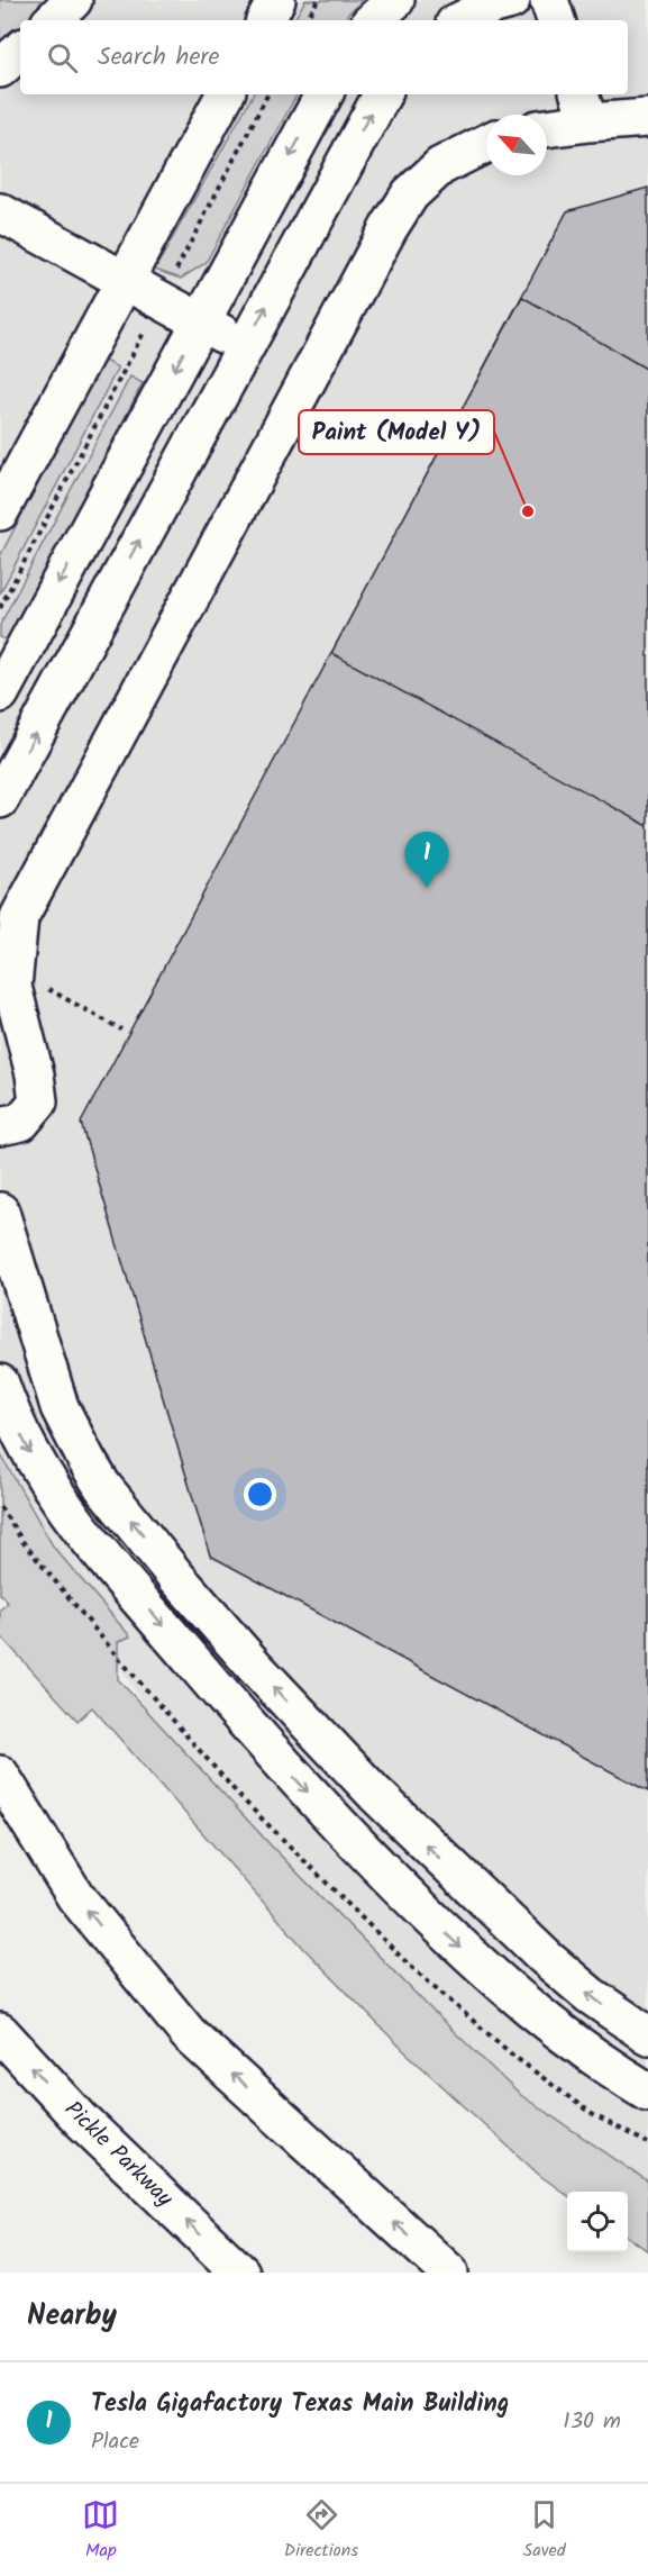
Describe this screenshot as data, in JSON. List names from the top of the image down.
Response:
{
  "streets": {
    "main road": ["Pickle Parkway"]
  },
  "places": ["Paint (Model Y)"],
  "north": "top left",
  "page": {
    "search": "Search here",
    "pins": "1",
    "heading": "Nearby",
    "list": [
      {
        "mark": "1",
        "name": "Tesla Gigafactory Texas Main Building",
        "note": "Place",
        "value": "130 m"
      }
    ],
    "nav": ["Map", "Directions", "Saved"]
  }
}
